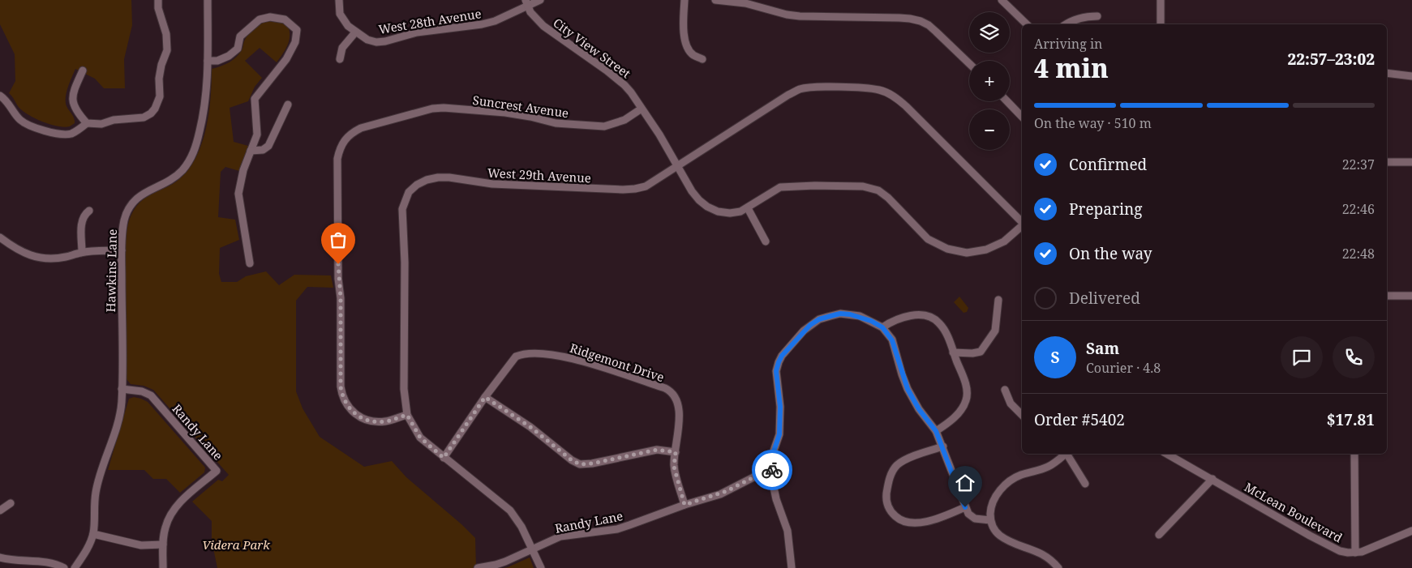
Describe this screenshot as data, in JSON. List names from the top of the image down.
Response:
{
  "streets": {
    "street": [
      "West 28th Avenue",
      "City View Street",
      "Suncrest Avenue",
      "West 29th Avenue",
      "Hawkins Lane",
      "Ridgemont Drive",
      "Randy Lane",
      "McLean Boulevard"
    ]
  },
  "crossings": [
    ["West 28th Avenue", "City View Street"],
    ["City View Street", "Suncrest Avenue"],
    ["City View Street", "West 29th Avenue"],
    ["Suncrest Avenue", "West 29th Avenue"],
    ["West 29th Avenue", "Ridgemont Drive"],
    ["West 29th Avenue", "Randy Lane"],
    ["Hawkins Lane", "Randy Lane"],
    ["Ridgemont Drive", "Randy Lane"]
  ],
  "parks": ["Videra Park"],
  "page": {
    "map_buttons": ["+", "−"],
    "heading": ["4 min", "Arriving in", "22:57–23:02"],
    "panel": [
      "Sam",
      "Courier · 4.8",
      "Order #5402",
      "$17.81"
    ],
    "bar": "On the way · 510 m",
    "list": [
      ["Confirmed", "22:37"],
      ["Preparing", "22:46"],
      ["On the way", "22:48"],
      "Delivered"
    ],
    "round": "S"
  }
}
